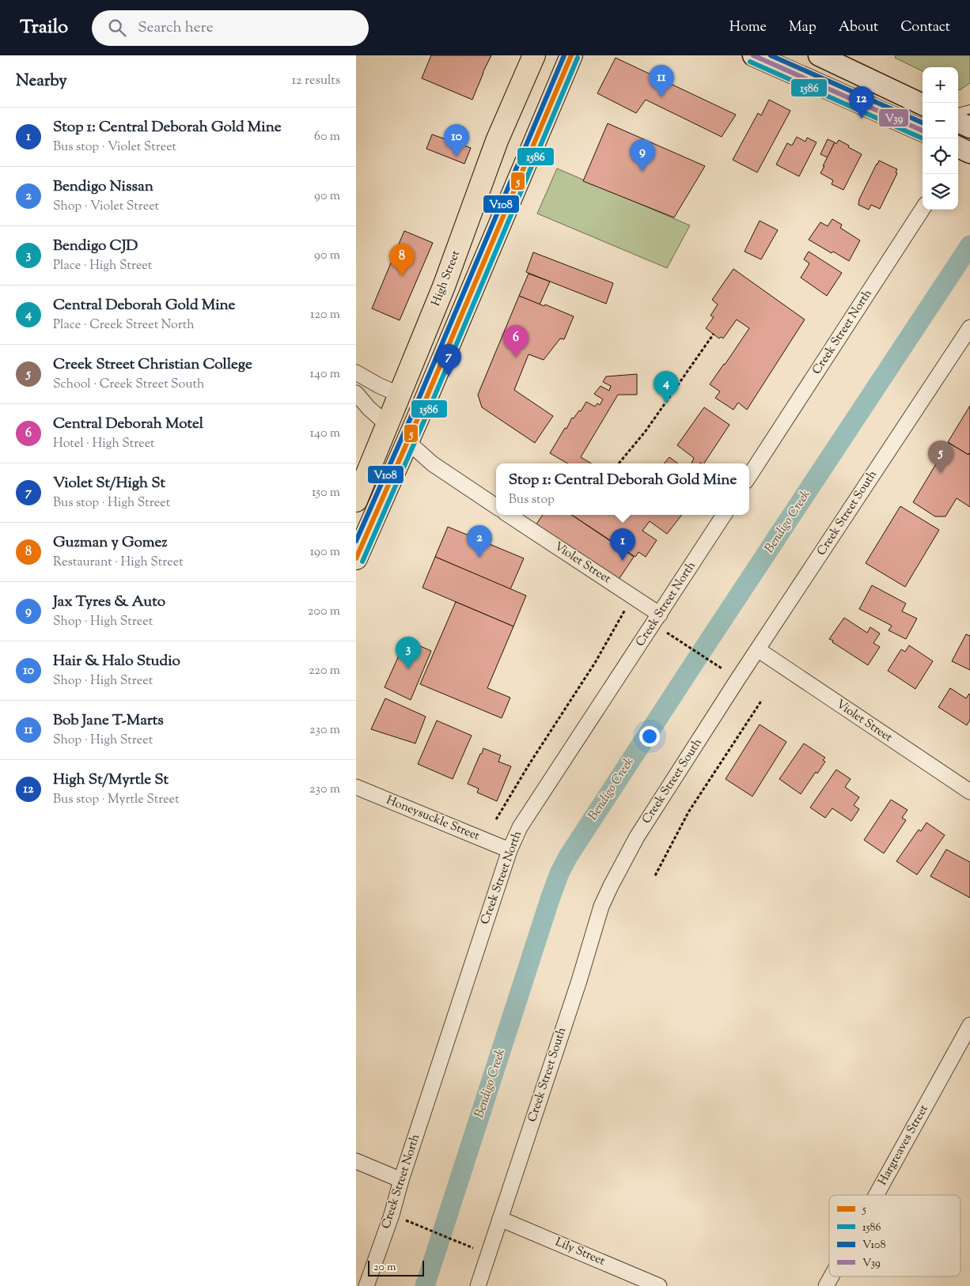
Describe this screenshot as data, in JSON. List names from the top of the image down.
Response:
{
  "streets": {
    "highway": ["High Street"],
    "street": [
      "Creek Street North",
      "Creek Street South",
      "Violet Street",
      "Honeysuckle Street",
      "Hargreaves Street",
      "Lily Street"
    ]
  },
  "crossings": [
    ["Creek Street North", "Violet Street"],
    ["Creek Street North", "Honeysuckle Street"],
    ["Creek Street South", "Violet Street"],
    ["Creek Street South", "Lily Street"]
  ],
  "water": ["Bendigo Creek"],
  "lines": [
    "transit line 5",
    "transit line V108",
    "transit line V39",
    "transit line 1586"
  ],
  "legend": [
    "5",
    "1586",
    "V108",
    "V39"
  ],
  "scale_bar": "20 m",
  "page": {
    "header": "Trailo",
    "search": "Search here",
    "nav": [
      "Home",
      "Map",
      "About",
      "Contact"
    ],
    "heading": ["Nearby", "12 results"],
    "pins": [
      "11",
      "12",
      "10",
      "9",
      "8",
      "6",
      "7",
      "4",
      "5",
      "2",
      "1",
      "3"
    ],
    "map_buttons": ["+", "−"],
    "list": [
      {
        "mark": "1",
        "name": "Stop 1: Central Deborah Gold Mine",
        "note": "Bus stop · Violet Street",
        "value": "60 m"
      },
      {
        "mark": "2",
        "name": "Bendigo Nissan",
        "note": "Shop · Violet Street",
        "value": "90 m"
      },
      {
        "mark": "3",
        "name": "Bendigo CJD",
        "note": "Place · High Street",
        "value": "90 m"
      },
      {
        "mark": "4",
        "name": "Central Deborah Gold Mine",
        "note": "Place · Creek Street North",
        "value": "120 m"
      },
      {
        "mark": "5",
        "name": "Creek Street Christian College",
        "note": "School · Creek Street South",
        "value": "140 m"
      },
      {
        "mark": "6",
        "name": "Central Deborah Motel",
        "note": "Hotel · High Street",
        "value": "140 m"
      },
      {
        "mark": "7",
        "name": "Violet St/High St",
        "note": "Bus stop · High Street",
        "value": "150 m"
      },
      {
        "mark": "8",
        "name": "Guzman y Gomez",
        "note": "Restaurant · High Street",
        "value": "190 m"
      },
      {
        "mark": "9",
        "name": "Jax Tyres & Auto",
        "note": "Shop · High Street",
        "value": "200 m"
      },
      {
        "mark": "10",
        "name": "Hair & Halo Studio",
        "note": "Shop · High Street",
        "value": "220 m"
      },
      {
        "mark": "11",
        "name": "Bob Jane T-Marts",
        "note": "Shop · High Street",
        "value": "230 m"
      },
      {
        "mark": "12",
        "name": "High St/Myrtle St",
        "note": "Bus stop · Myrtle Street",
        "value": "230 m"
      }
    ],
    "popup": ["Stop 1: Central Deborah Gold Mine", "Bus stop"],
    "scale": "20 m"
  }
}
